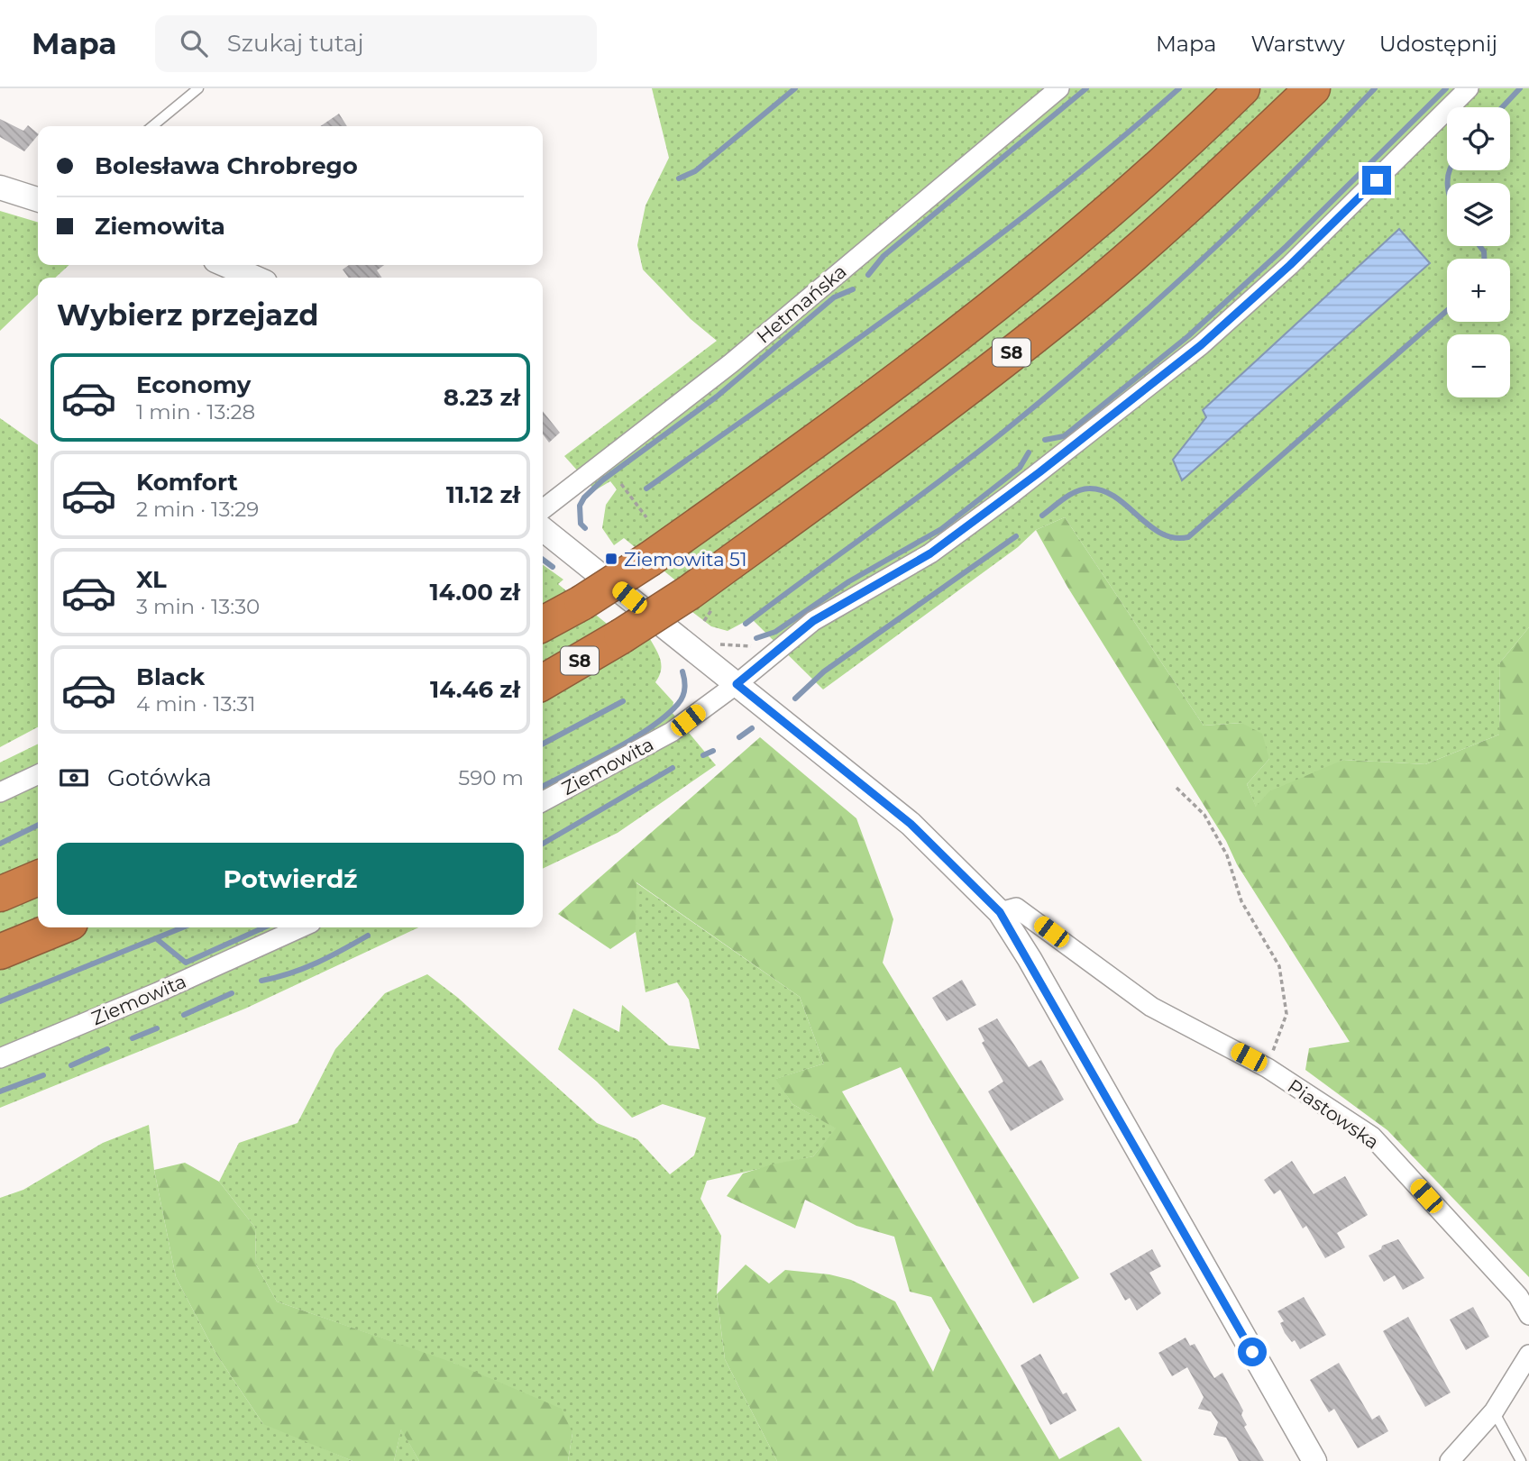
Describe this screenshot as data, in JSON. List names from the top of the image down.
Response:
{
  "streets": {
    "highway": ["S8"],
    "street": ["Hetmańska", "Ziemowita", "Piastowska"]
  },
  "places": {
    "transit": ["Ziemowita 51"]
  },
  "page": {
    "header": "Mapa",
    "search": "Szukaj tutaj",
    "nav": ["Mapa", "Warstwy", "Udostępnij"],
    "map_buttons": ["+", "−"],
    "banner": ["Bolesława Chrobrego", "Ziemowita"],
    "heading": "Wybierz przejazd",
    "list": [
      {
        "name": "Economy",
        "note": "1 min · 13:28",
        "value": "8.23 zł"
      },
      {
        "name": "Komfort",
        "note": "2 min · 13:29",
        "value": "11.12 zł"
      },
      {
        "name": "XL",
        "note": "3 min · 13:30",
        "value": "14.00 zł"
      },
      {
        "name": "Black",
        "note": "4 min · 13:31",
        "value": "14.46 zł"
      }
    ],
    "pay": ["Gotówka", "590 m"],
    "buttons": "Potwierdź"
  }
}
